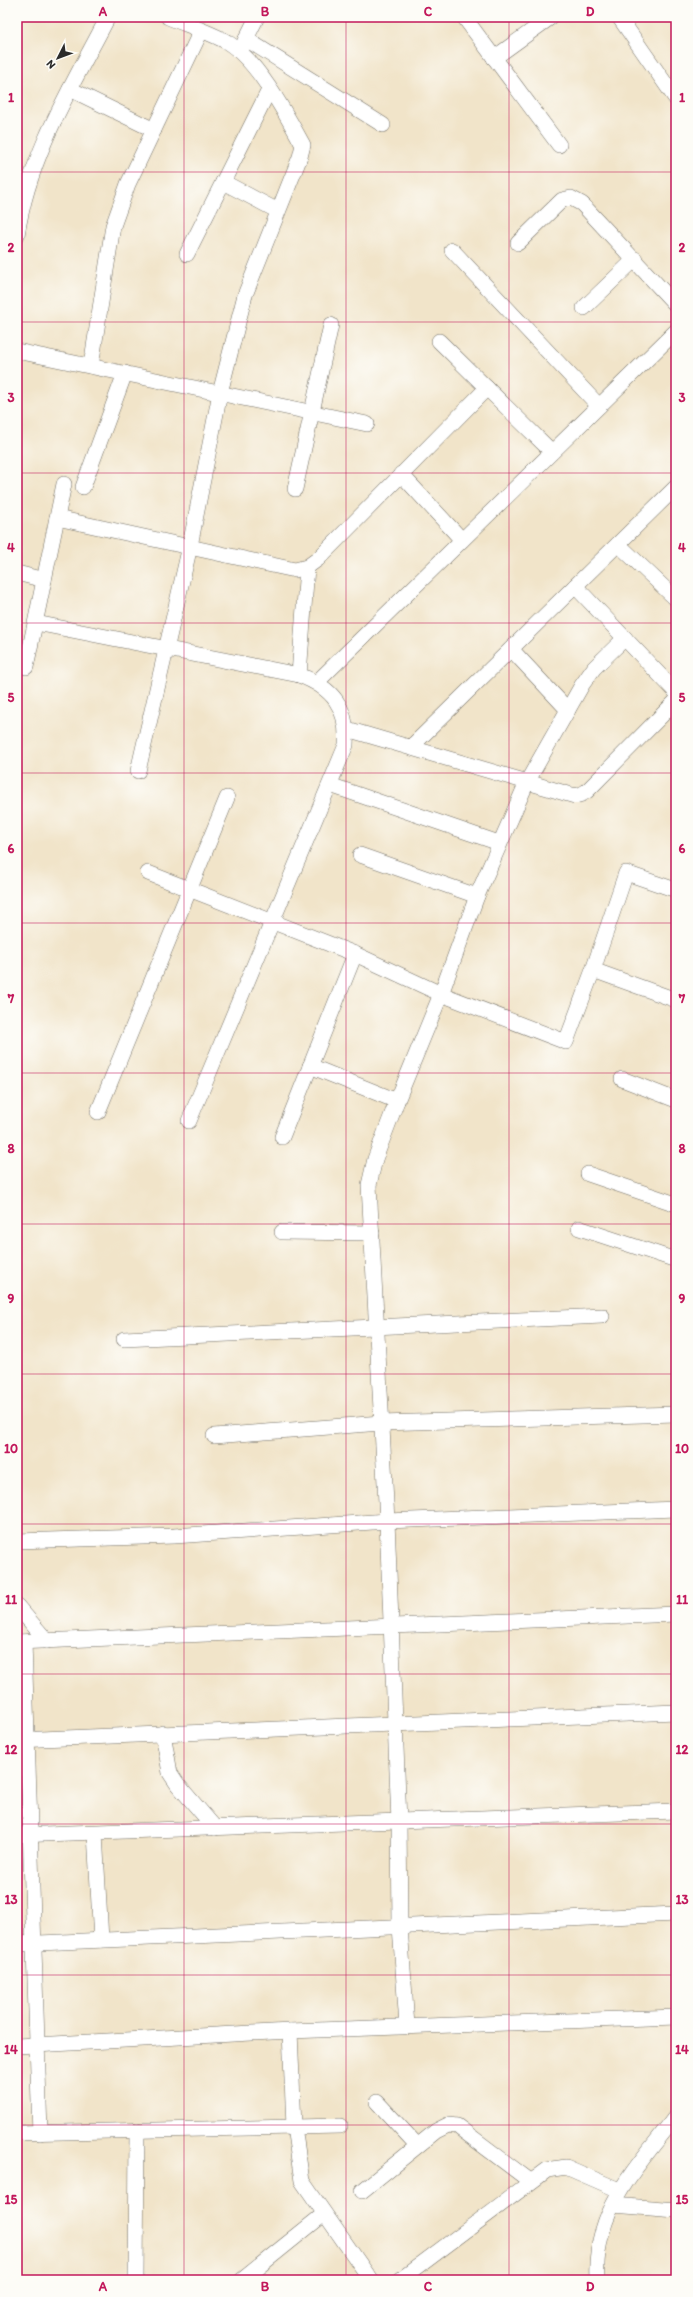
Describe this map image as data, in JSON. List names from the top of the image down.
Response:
{
  "north": "bottom left",
  "grid": {
    "columns": [
      "A",
      "B",
      "C",
      "D"
    ],
    "rows": [
      "1",
      "2",
      "3",
      "4",
      "5",
      "6",
      "7",
      "8",
      "9",
      "10",
      "11",
      "12",
      "13",
      "14",
      "15"
    ]
  }
}
